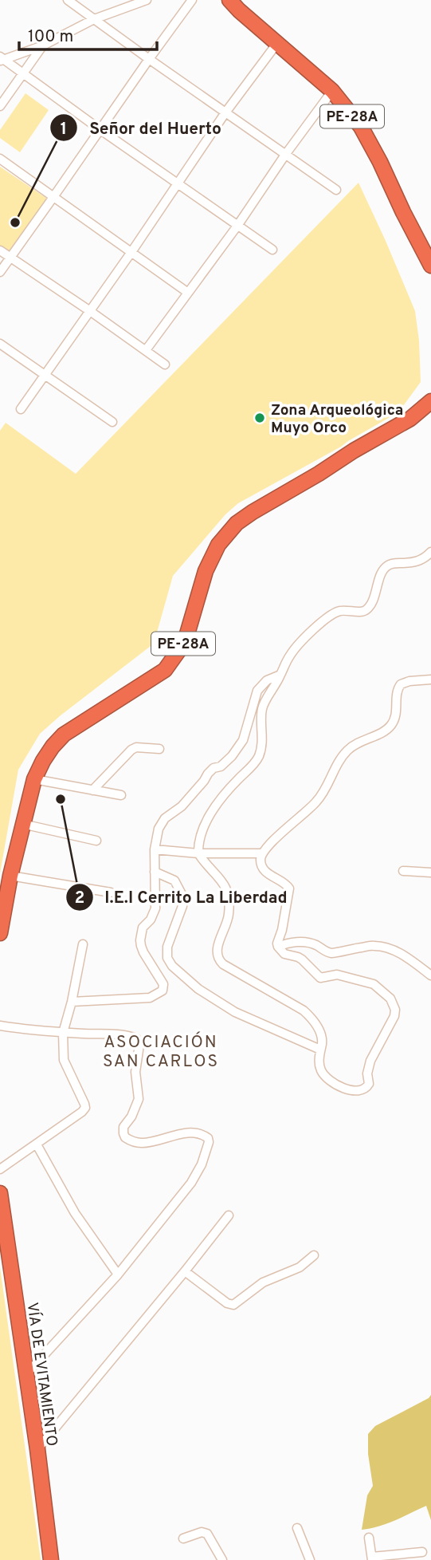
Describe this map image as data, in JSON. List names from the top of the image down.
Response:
{
  "streets": {
    "highway": ["PE-28A", "VÍA DE EVITAMIENTO"]
  },
  "districts": ["ASOCIACIÓN SAN CARLOS"],
  "places": ["Señor del Huerto", "Zona Arqueológica Muyo Orco", "I.E.I Cerrito La Liberdad"],
  "scale_bar": "100 m"
}
